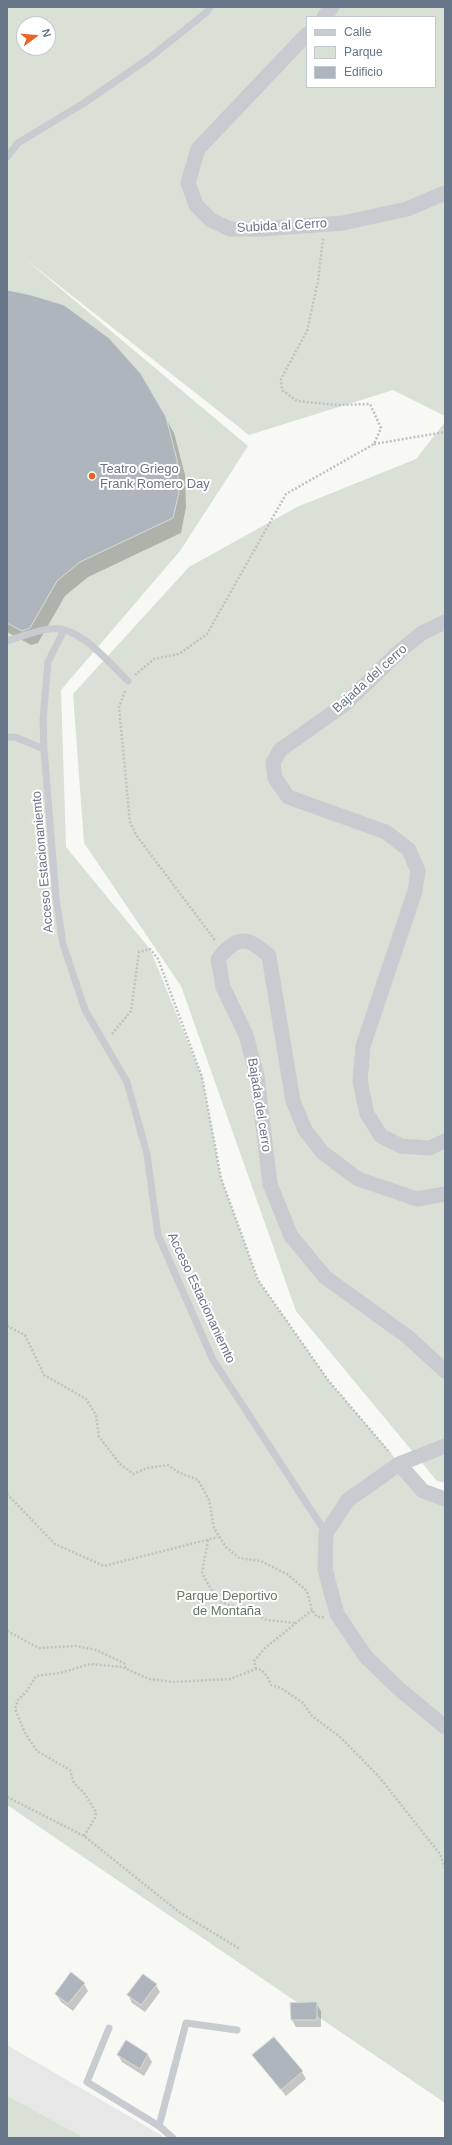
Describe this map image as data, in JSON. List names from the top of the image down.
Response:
{
  "streets": {
    "street": ["Subida al Cerro", "Bajada del cerro"],
    "lane": ["Acceso Estacionaniemto"]
  },
  "parks": ["Parque Deportivo de Montaña"],
  "places": ["Teatro Griego Frank Romero Day"],
  "legend": ["Calle", "Parque", "Edificio"],
  "north": "right"
}
